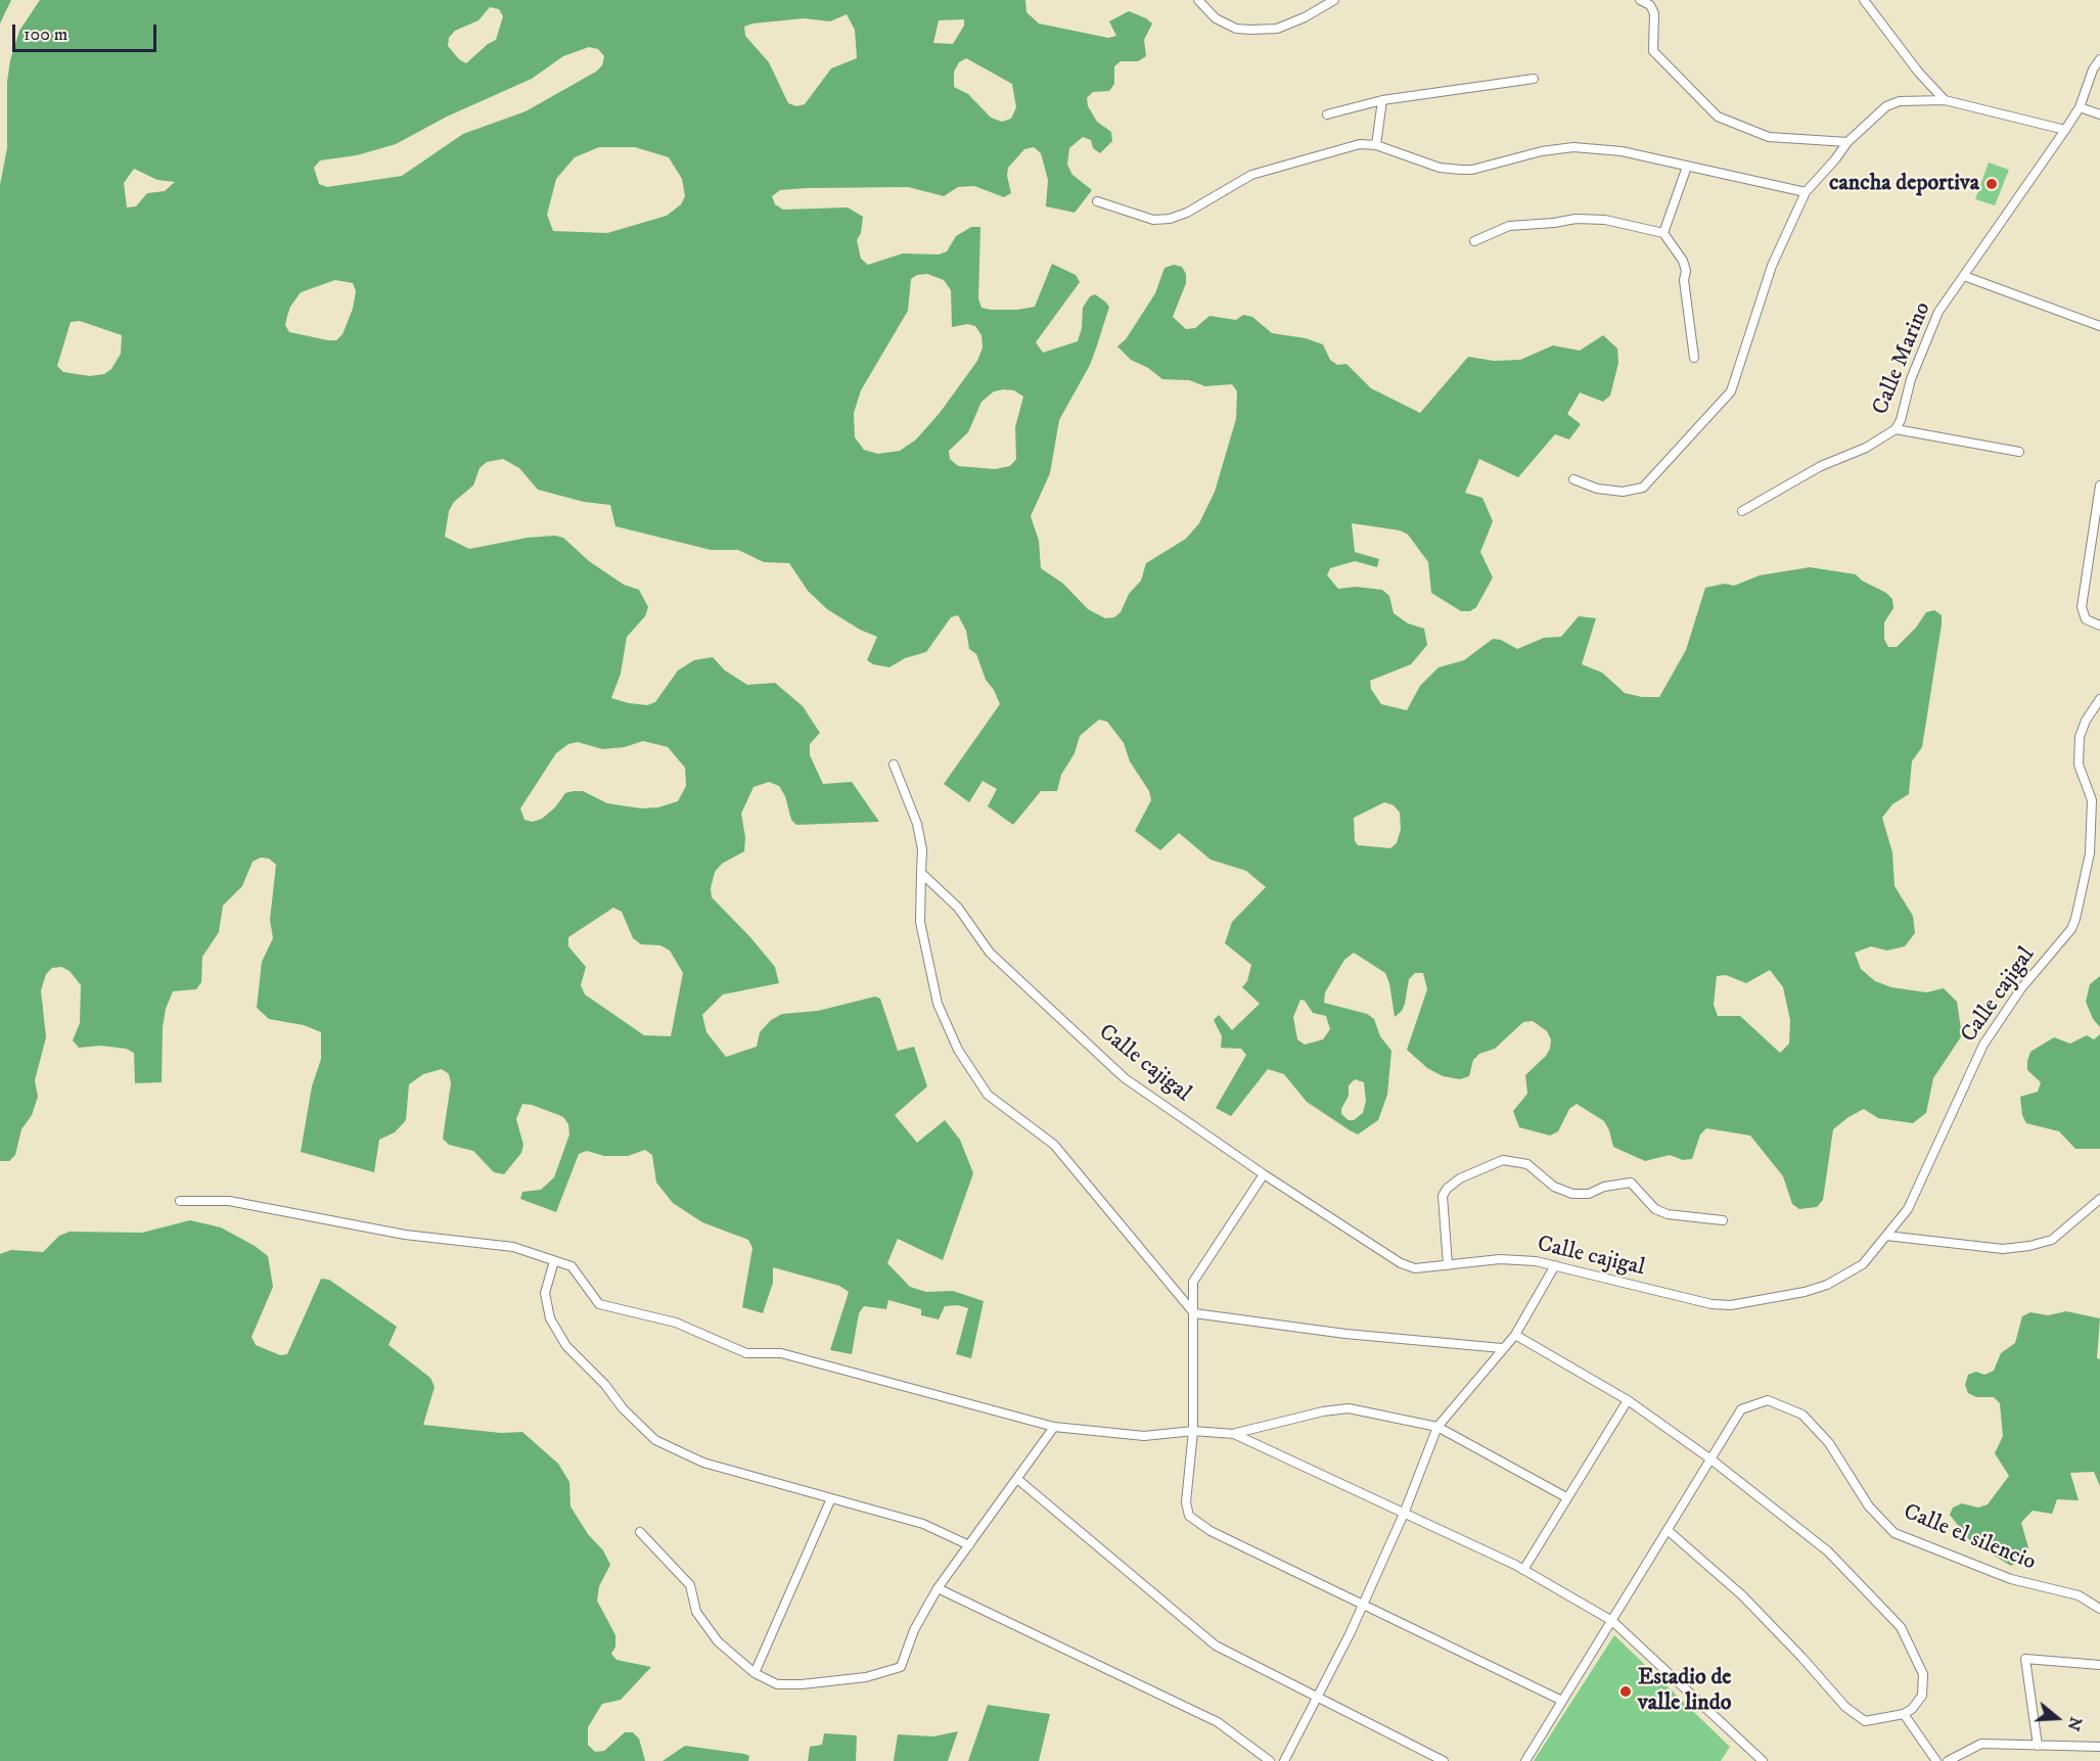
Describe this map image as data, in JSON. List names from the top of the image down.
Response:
{
  "streets": {
    "street": ["Calle Marino", "Calle cajigal", "Calle el silencio"]
  },
  "places": ["cancha deportiva", "Estadio de valle lindo"],
  "scale_bar": "100 m",
  "north": "right"
}
